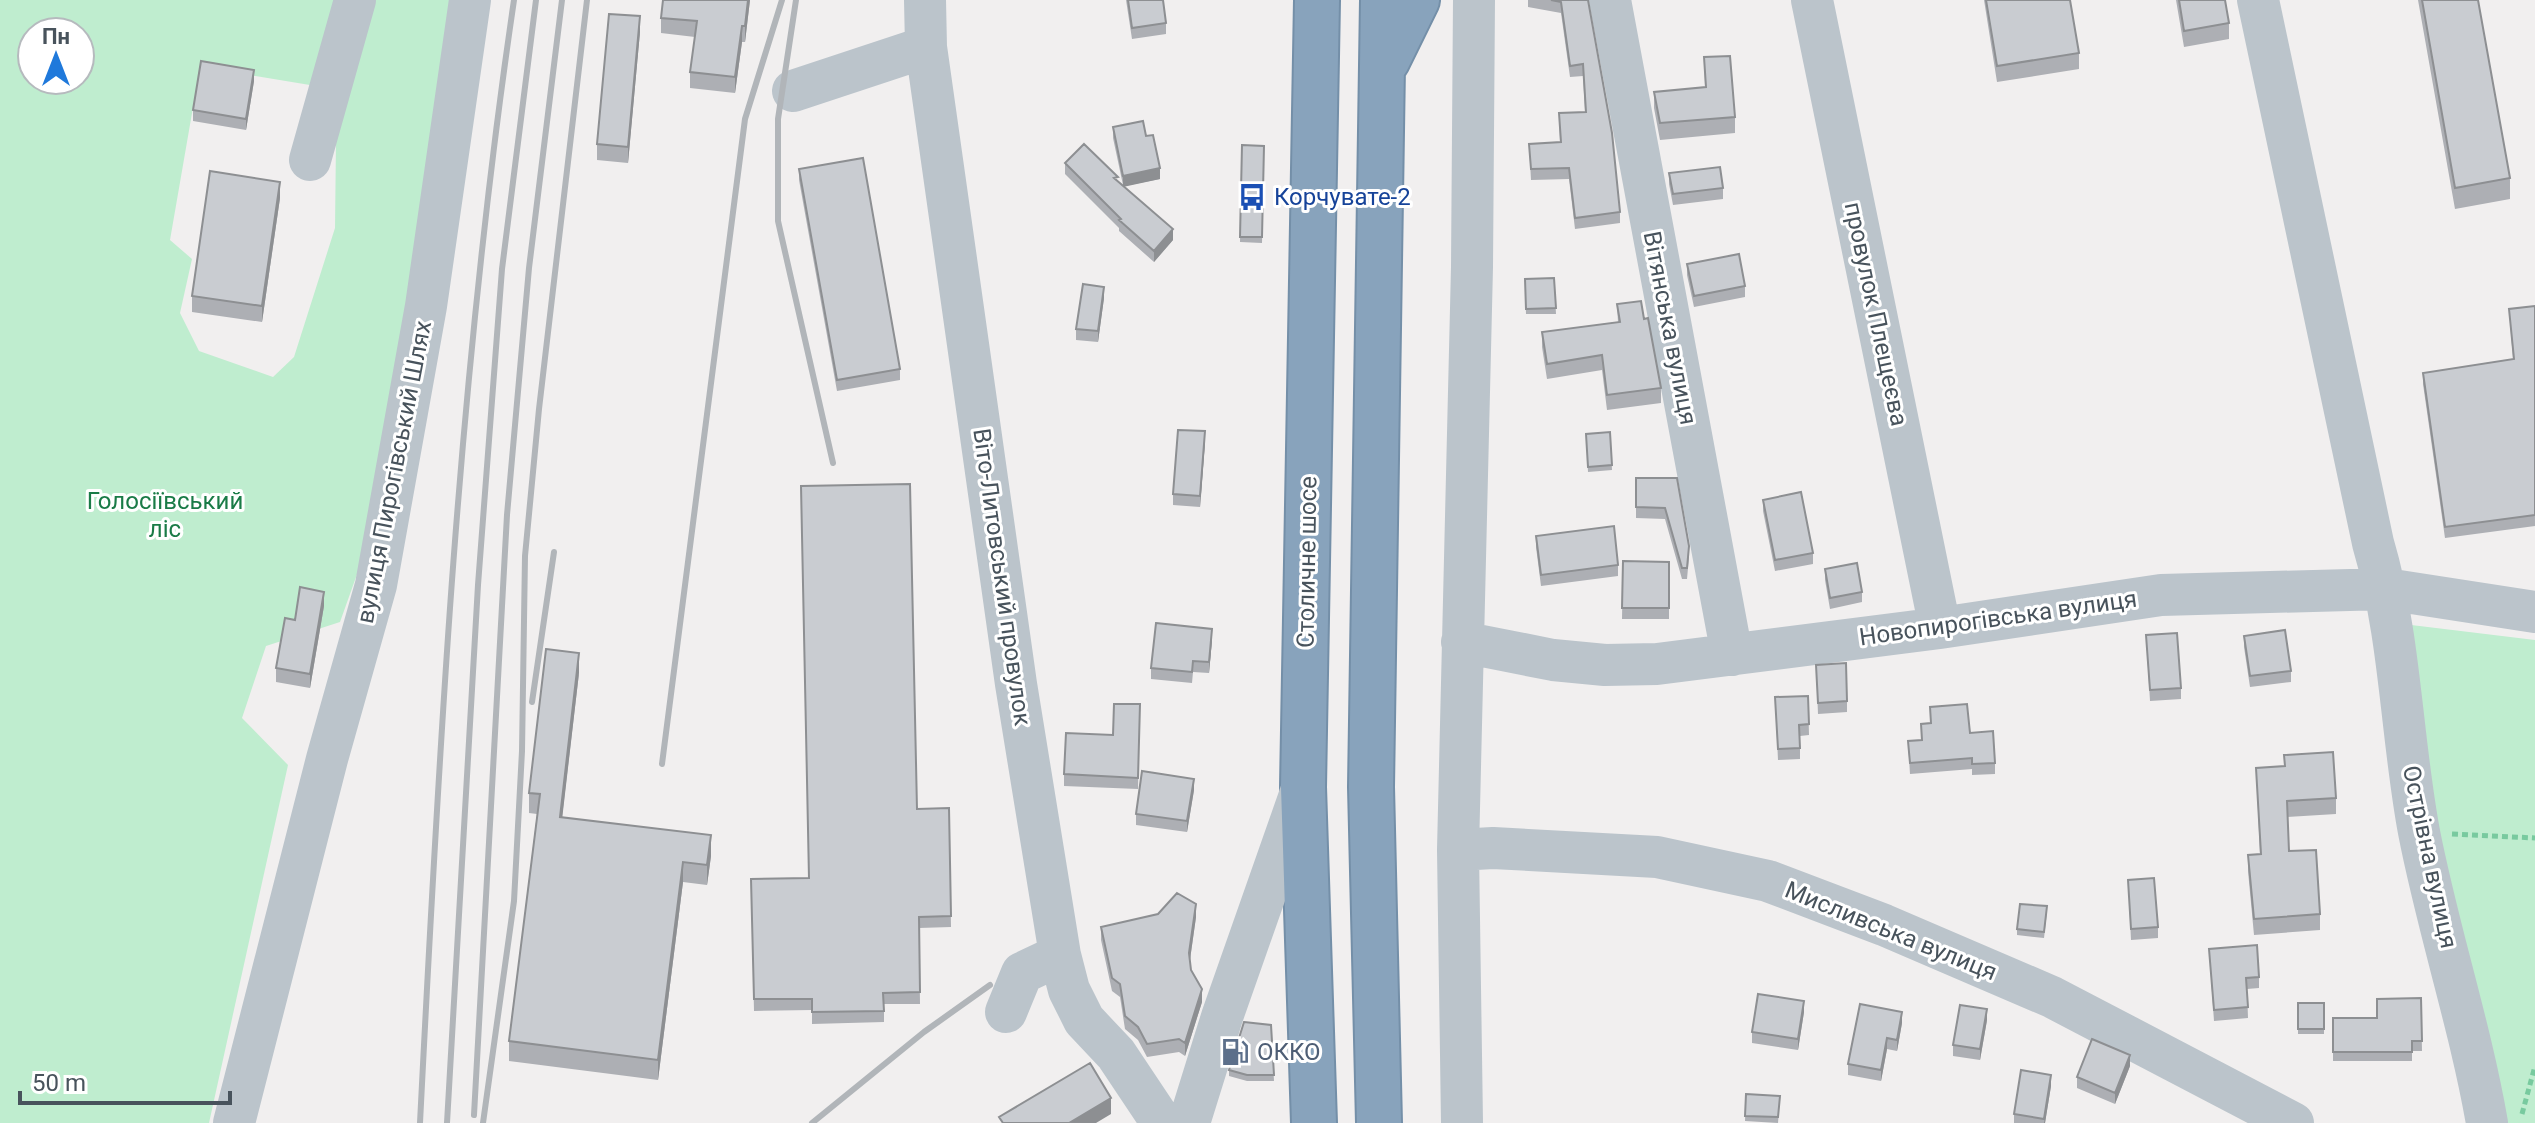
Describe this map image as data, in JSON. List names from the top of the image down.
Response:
{
  "streets": {
    "highway": ["Столичне шосе"],
    "street": [
      "провулок Плещеєва",
      "Вітянська вулиця",
      "вулиця Пирогівський Шлях",
      "Віто-Литовський провулок",
      "Новопирогівська вулиця",
      "Острівна вулиця",
      "Мисливська вулиця"
    ]
  },
  "crossings": [
    ["провулок Плещеєва", "Новопирогівська вулиця"],
    ["Вітянська вулиця", "Новопирогівська вулиця"],
    ["Новопирогівська вулиця", "Острівна вулиця"]
  ],
  "parks": ["Голосіївський ліс"],
  "places": {
    "bus stop": ["Корчувате-2"],
    "fuel station": ["ОККО"]
  },
  "scale_bar": "50 m",
  "north": "top"
}
